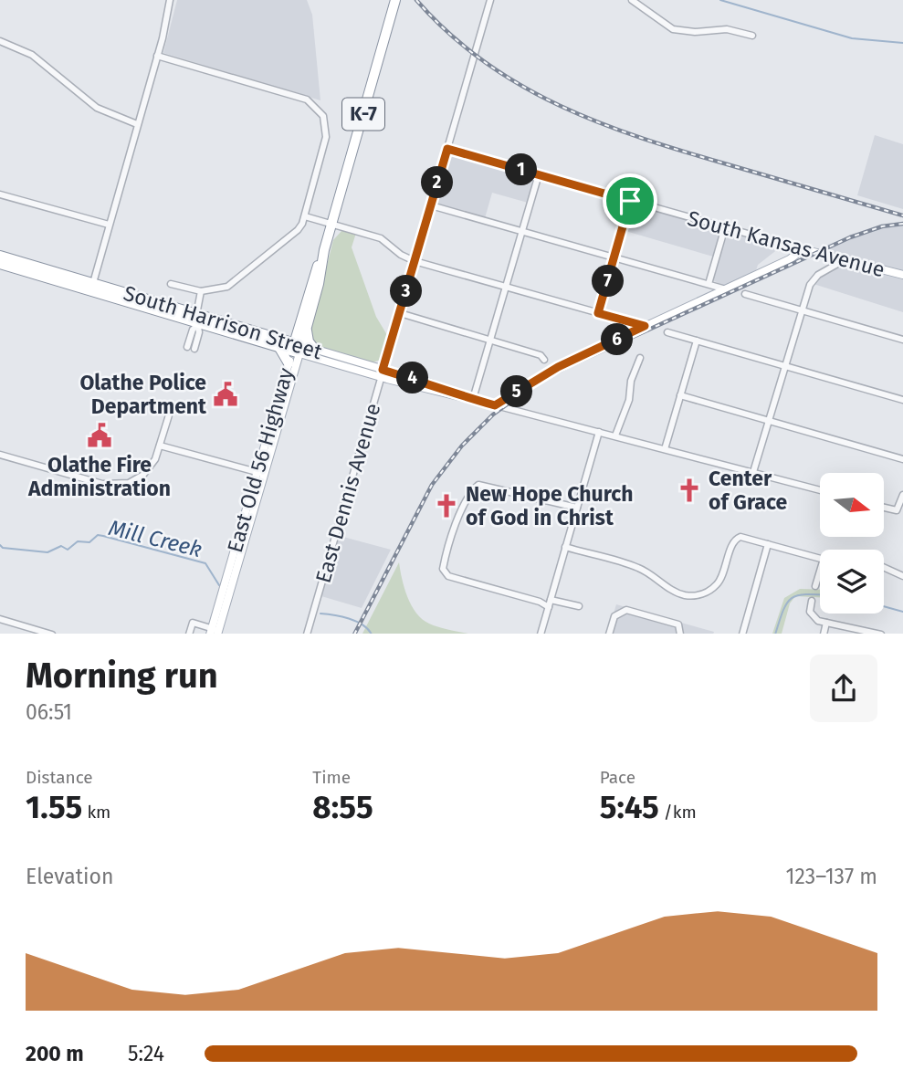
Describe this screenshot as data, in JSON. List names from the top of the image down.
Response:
{
  "streets": {
    "highway": ["K-7", "South Harrison Street", "East Old 56 Highway"],
    "main road": ["South Kansas Avenue"],
    "street": ["East Dennis Avenue"]
  },
  "crossings": [
    ["K-7", "East Old 56 Highway"],
    ["South Kansas Avenue", "East Dennis Avenue"],
    ["South Harrison Street", "East Old 56 Highway"],
    ["South Harrison Street", "East Dennis Avenue"]
  ],
  "water": ["Mill Creek"],
  "places": {
    "public building": ["Olathe Police Department", "Olathe Fire Administration"],
    "church": ["Center of Grace", "New Hope Church of God in Christ"]
  },
  "north": "right",
  "page": {
    "pins": [
      "1",
      "2",
      "7",
      "3",
      "6",
      "4",
      "5"
    ],
    "heading": ["Morning run", "06:51"],
    "stats": [
      ["Distance", "1.55 km"],
      ["Time", "8:55"],
      ["Pace", "5:45 /km"]
    ],
    "chart": ["Elevation", "123–137 m"],
    "list": [
      {
        "name": "200 m",
        "note": "5:24"
      }
    ]
  }
}
